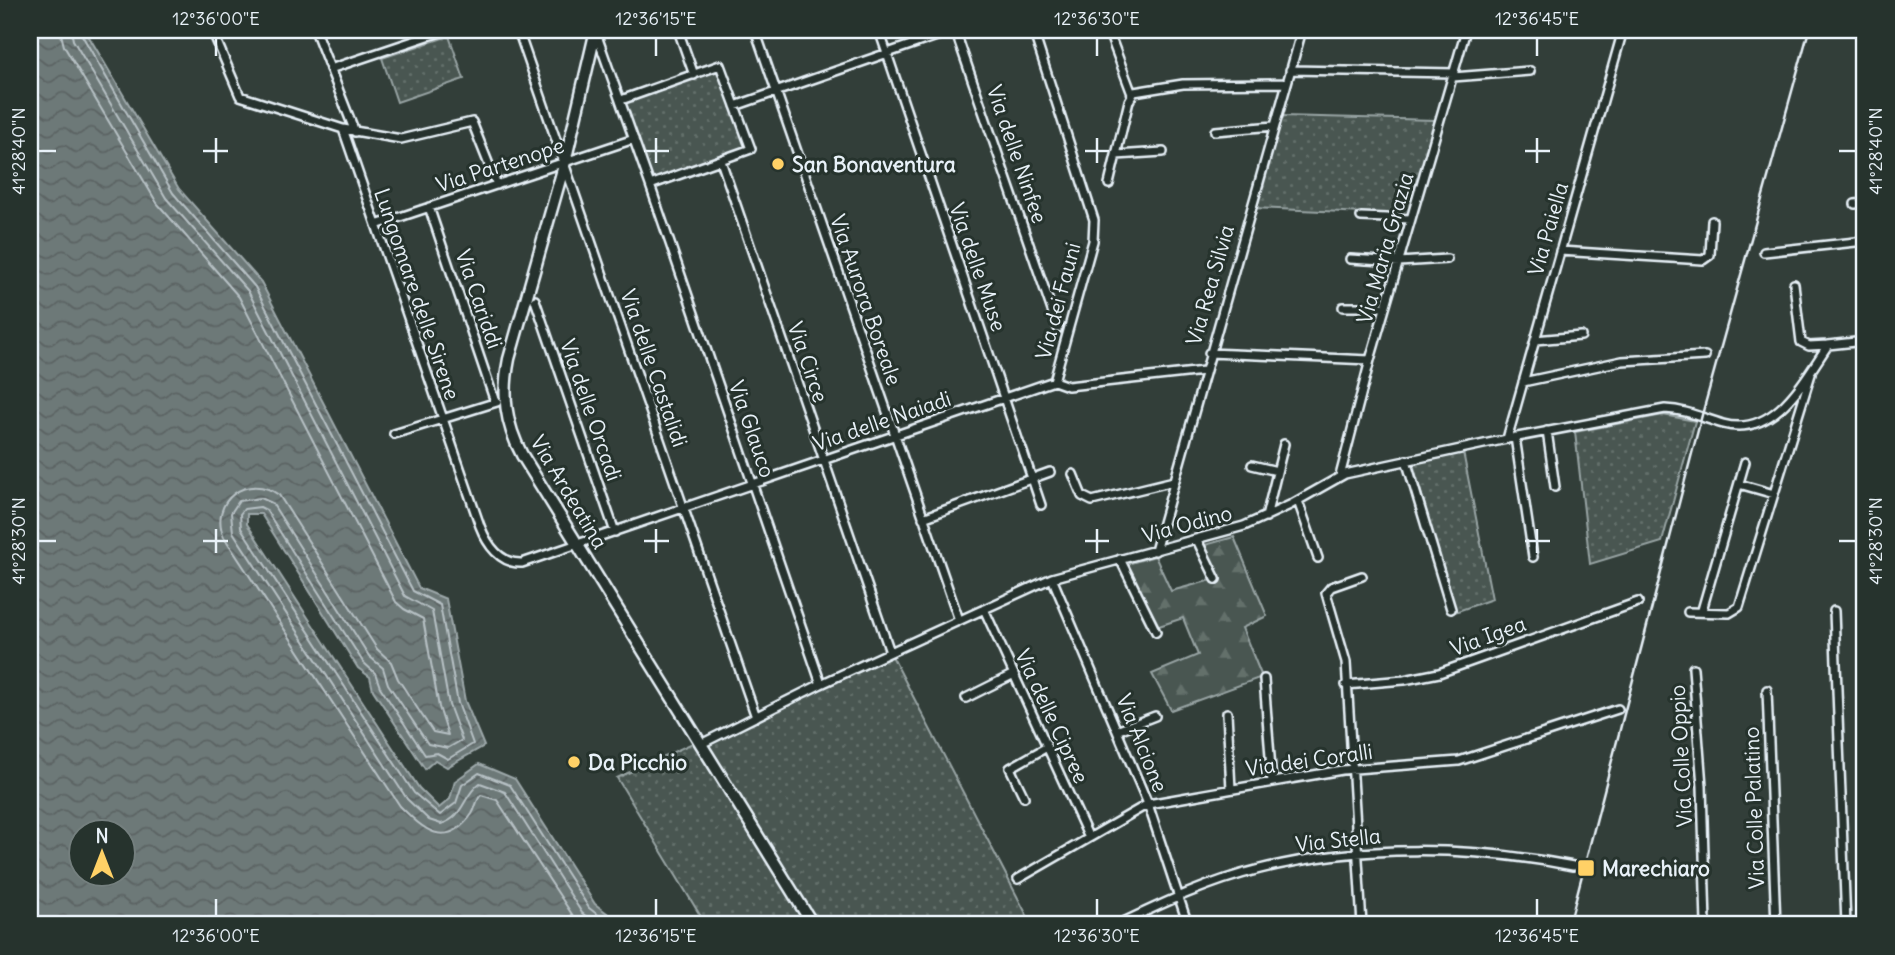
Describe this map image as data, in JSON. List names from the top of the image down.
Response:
{
  "streets": {
    "main road": ["Via Ardeatina"],
    "street": [
      "Via delle Ninfee",
      "Via Partenope",
      "Via Paiella",
      "Via Maria Grazia",
      "Via delle Muse",
      "Via Rea Silvia",
      "Lungomare delle Sirene",
      "Via Cariddi",
      "Via Aurora Boreale",
      "Via dei Fauni",
      "Via Circe",
      "Via delle Castalidi",
      "Via delle Orcadi",
      "Via delle Naiadi",
      "Via Glauco",
      "Via Odino",
      "Via Igea",
      "Via delle Cipree",
      "Via Alcione",
      "Via Colle Oppio",
      "Via dei Coralli",
      "Via Colle Palatino",
      "Via Stella"
    ]
  },
  "crossings": [
    ["Via Partenope", "Lungomare delle Sirene"],
    ["Via Partenope", "Via Cariddi"],
    ["Via Partenope", "Via delle Castalidi"],
    ["Via Partenope", "Via Glauco"],
    ["Via Partenope", "Via Ardeatina"],
    ["Via Paiella", "Via Odino"],
    ["Via Maria Grazia", "Via Odino"],
    ["Via delle Muse", "Via delle Naiadi"],
    ["Via Rea Silvia", "Via delle Naiadi"],
    ["Via Rea Silvia", "Via Odino"],
    ["Lungomare delle Sirene", "Via delle Naiadi"],
    ["Lungomare delle Sirene", "Via Ardeatina"],
    ["Via Cariddi", "Via Ardeatina"],
    ["Via Aurora Boreale", "Via delle Naiadi"],
    ["Via Aurora Boreale", "Via Odino"],
    ["Via dei Fauni", "Via delle Naiadi"],
    ["Via Circe", "Via delle Naiadi"],
    ["Via Circe", "Via Odino"],
    ["Via delle Castalidi", "Via delle Naiadi"],
    ["Via delle Castalidi", "Via Ardeatina"],
    ["Via delle Castalidi", "Via Odino"],
    ["Via delle Orcadi", "Via delle Naiadi"],
    ["Via delle Naiadi", "Via Glauco"],
    ["Via delle Naiadi", "Via Ardeatina"],
    ["Via Glauco", "Via Odino"],
    ["Via Ardeatina", "Via Odino"],
    ["Via Odino", "Via delle Cipree"],
    ["Via Odino", "Via Alcione"],
    ["Via delle Cipree", "Via dei Coralli"],
    ["Via Alcione", "Via dei Coralli"],
    ["Via Alcione", "Via Stella"]
  ],
  "places": {
    "other": ["San Bonaventura", "Da Picchio"],
    "transit": ["Marechiaro"]
  },
  "north": "top",
  "coordinates": [
    "12°36'00\"E",
    "12°36'15\"E",
    "12°36'30\"E",
    "12°36'45\"E",
    "41°28'40\"N",
    "41°28'30\"N"
  ]
}
